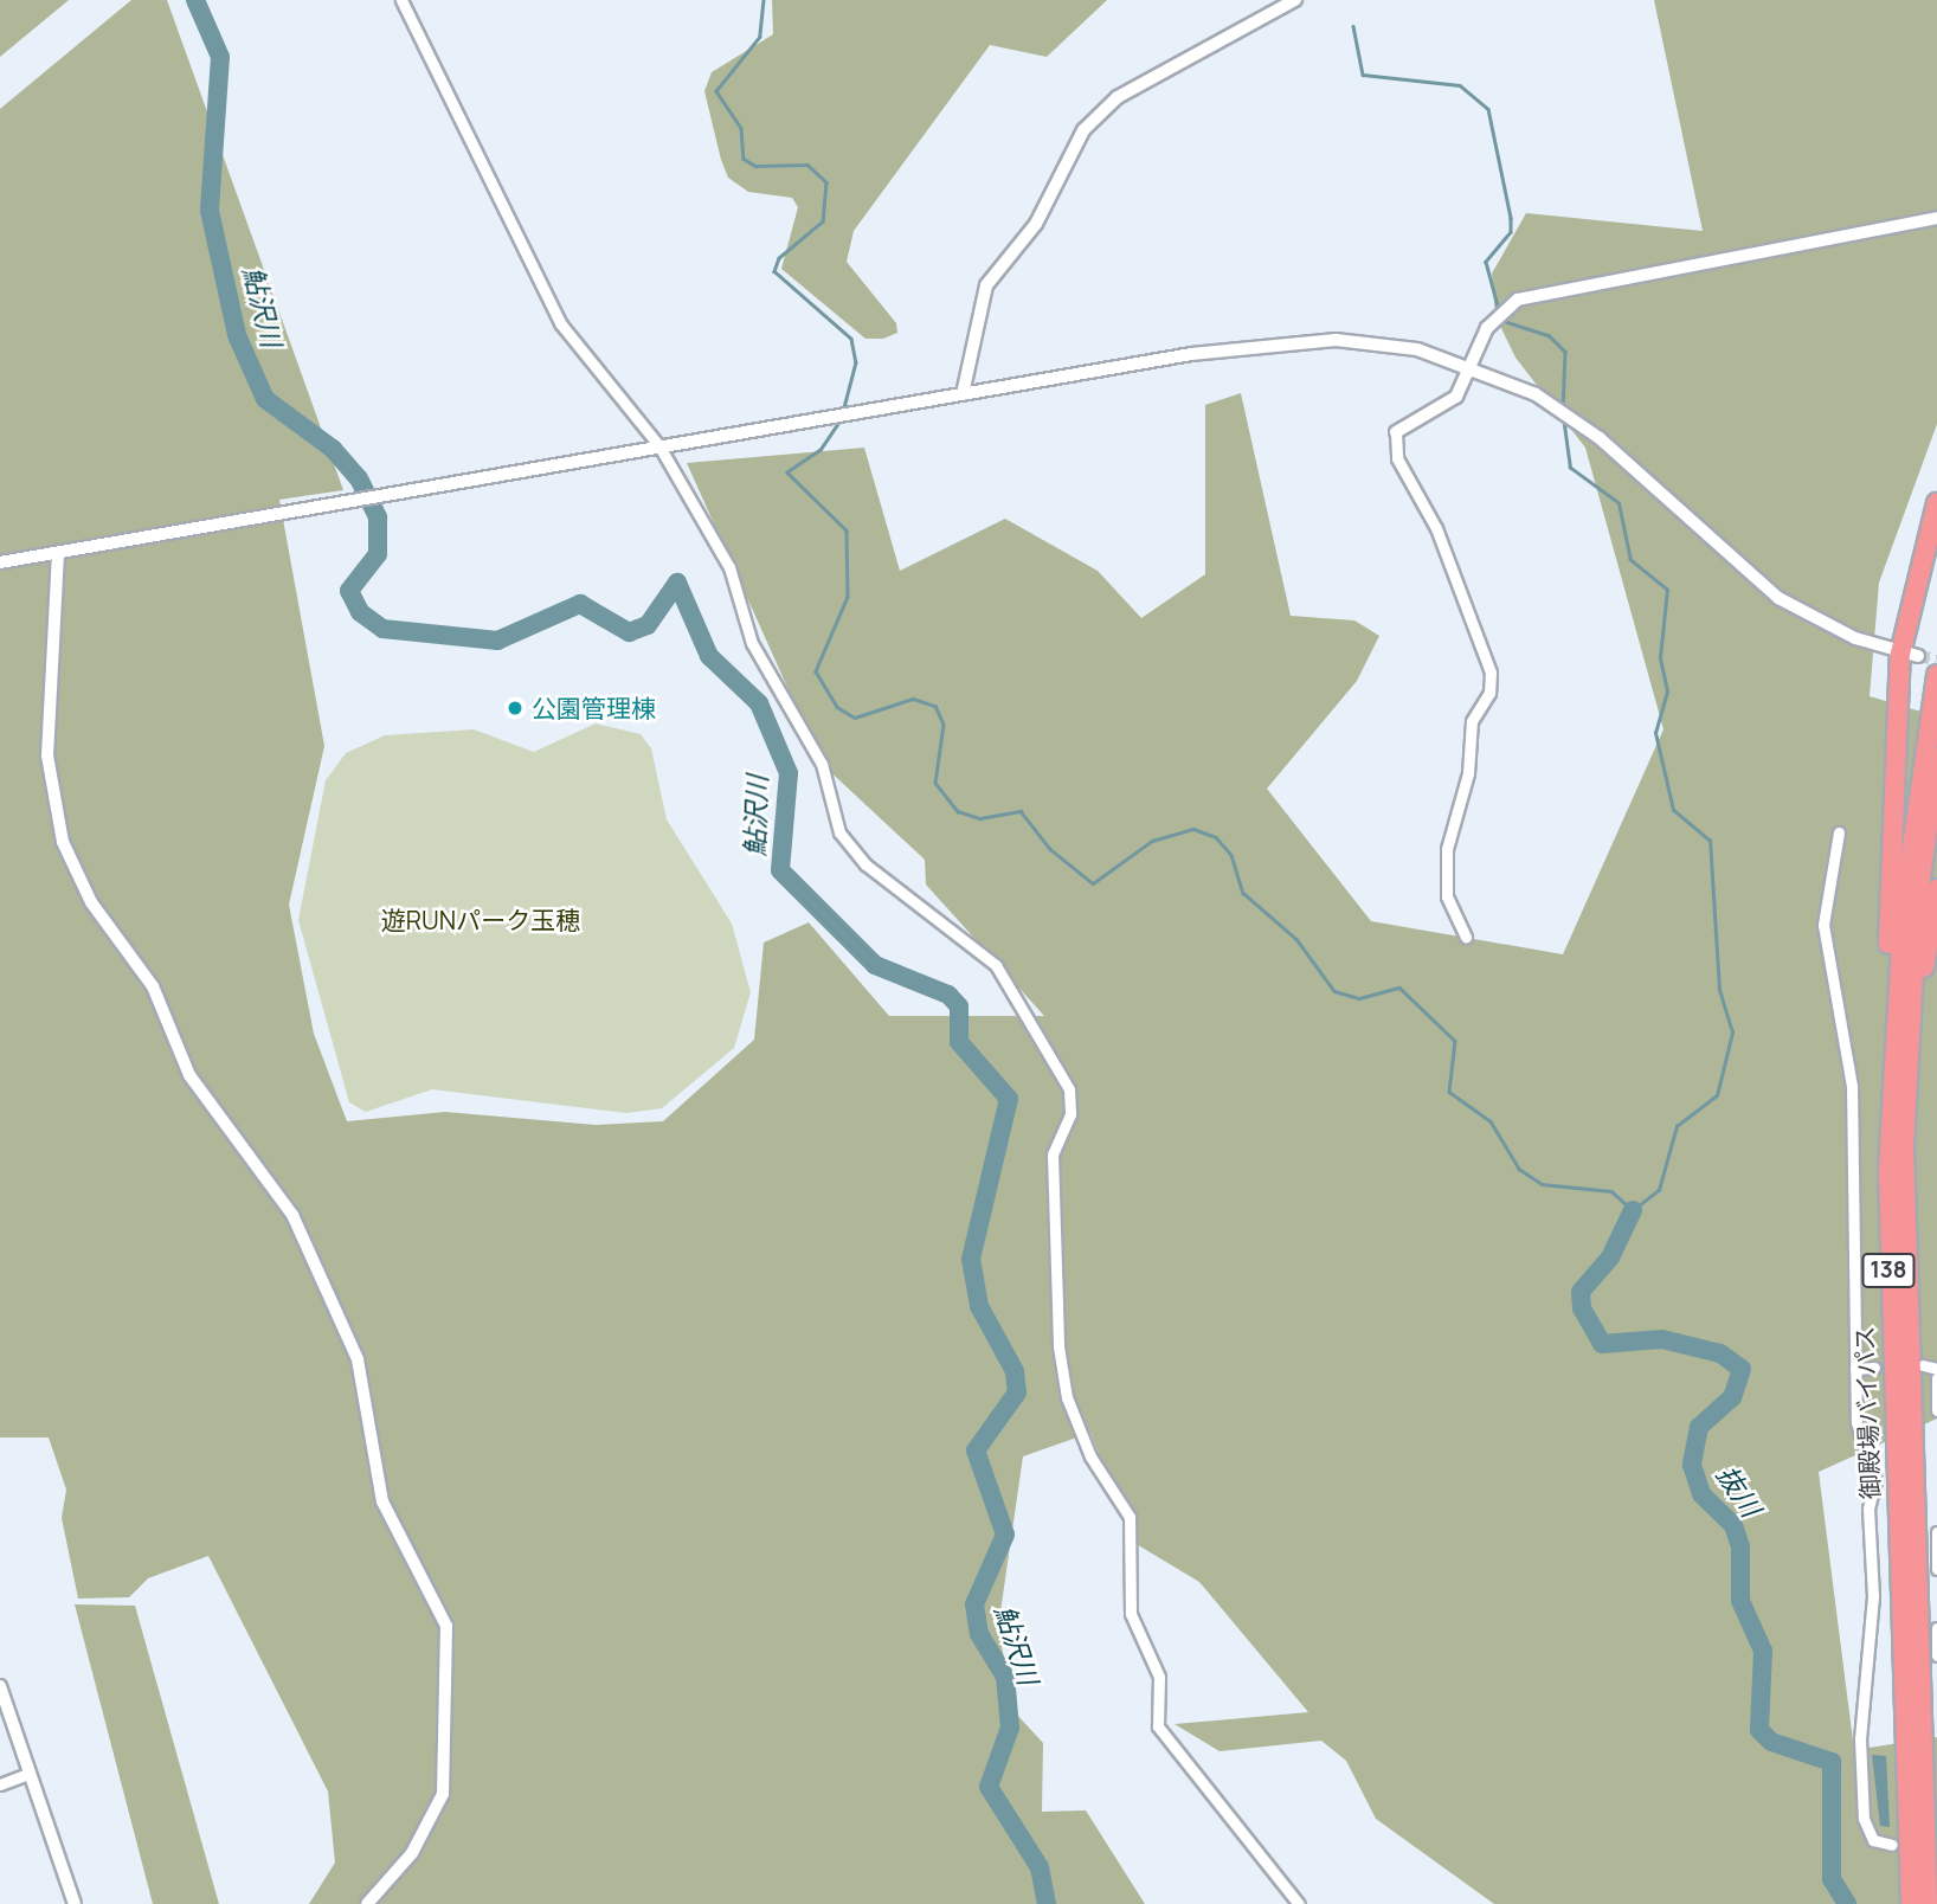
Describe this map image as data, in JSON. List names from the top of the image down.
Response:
{
  "streets": {
    "highway": ["138", "御殿場バイパス"]
  },
  "water": ["鮎沢川", "抜川"],
  "parks": ["遊RUNパーク玉穂"],
  "places": ["公園管理棟"]
}
